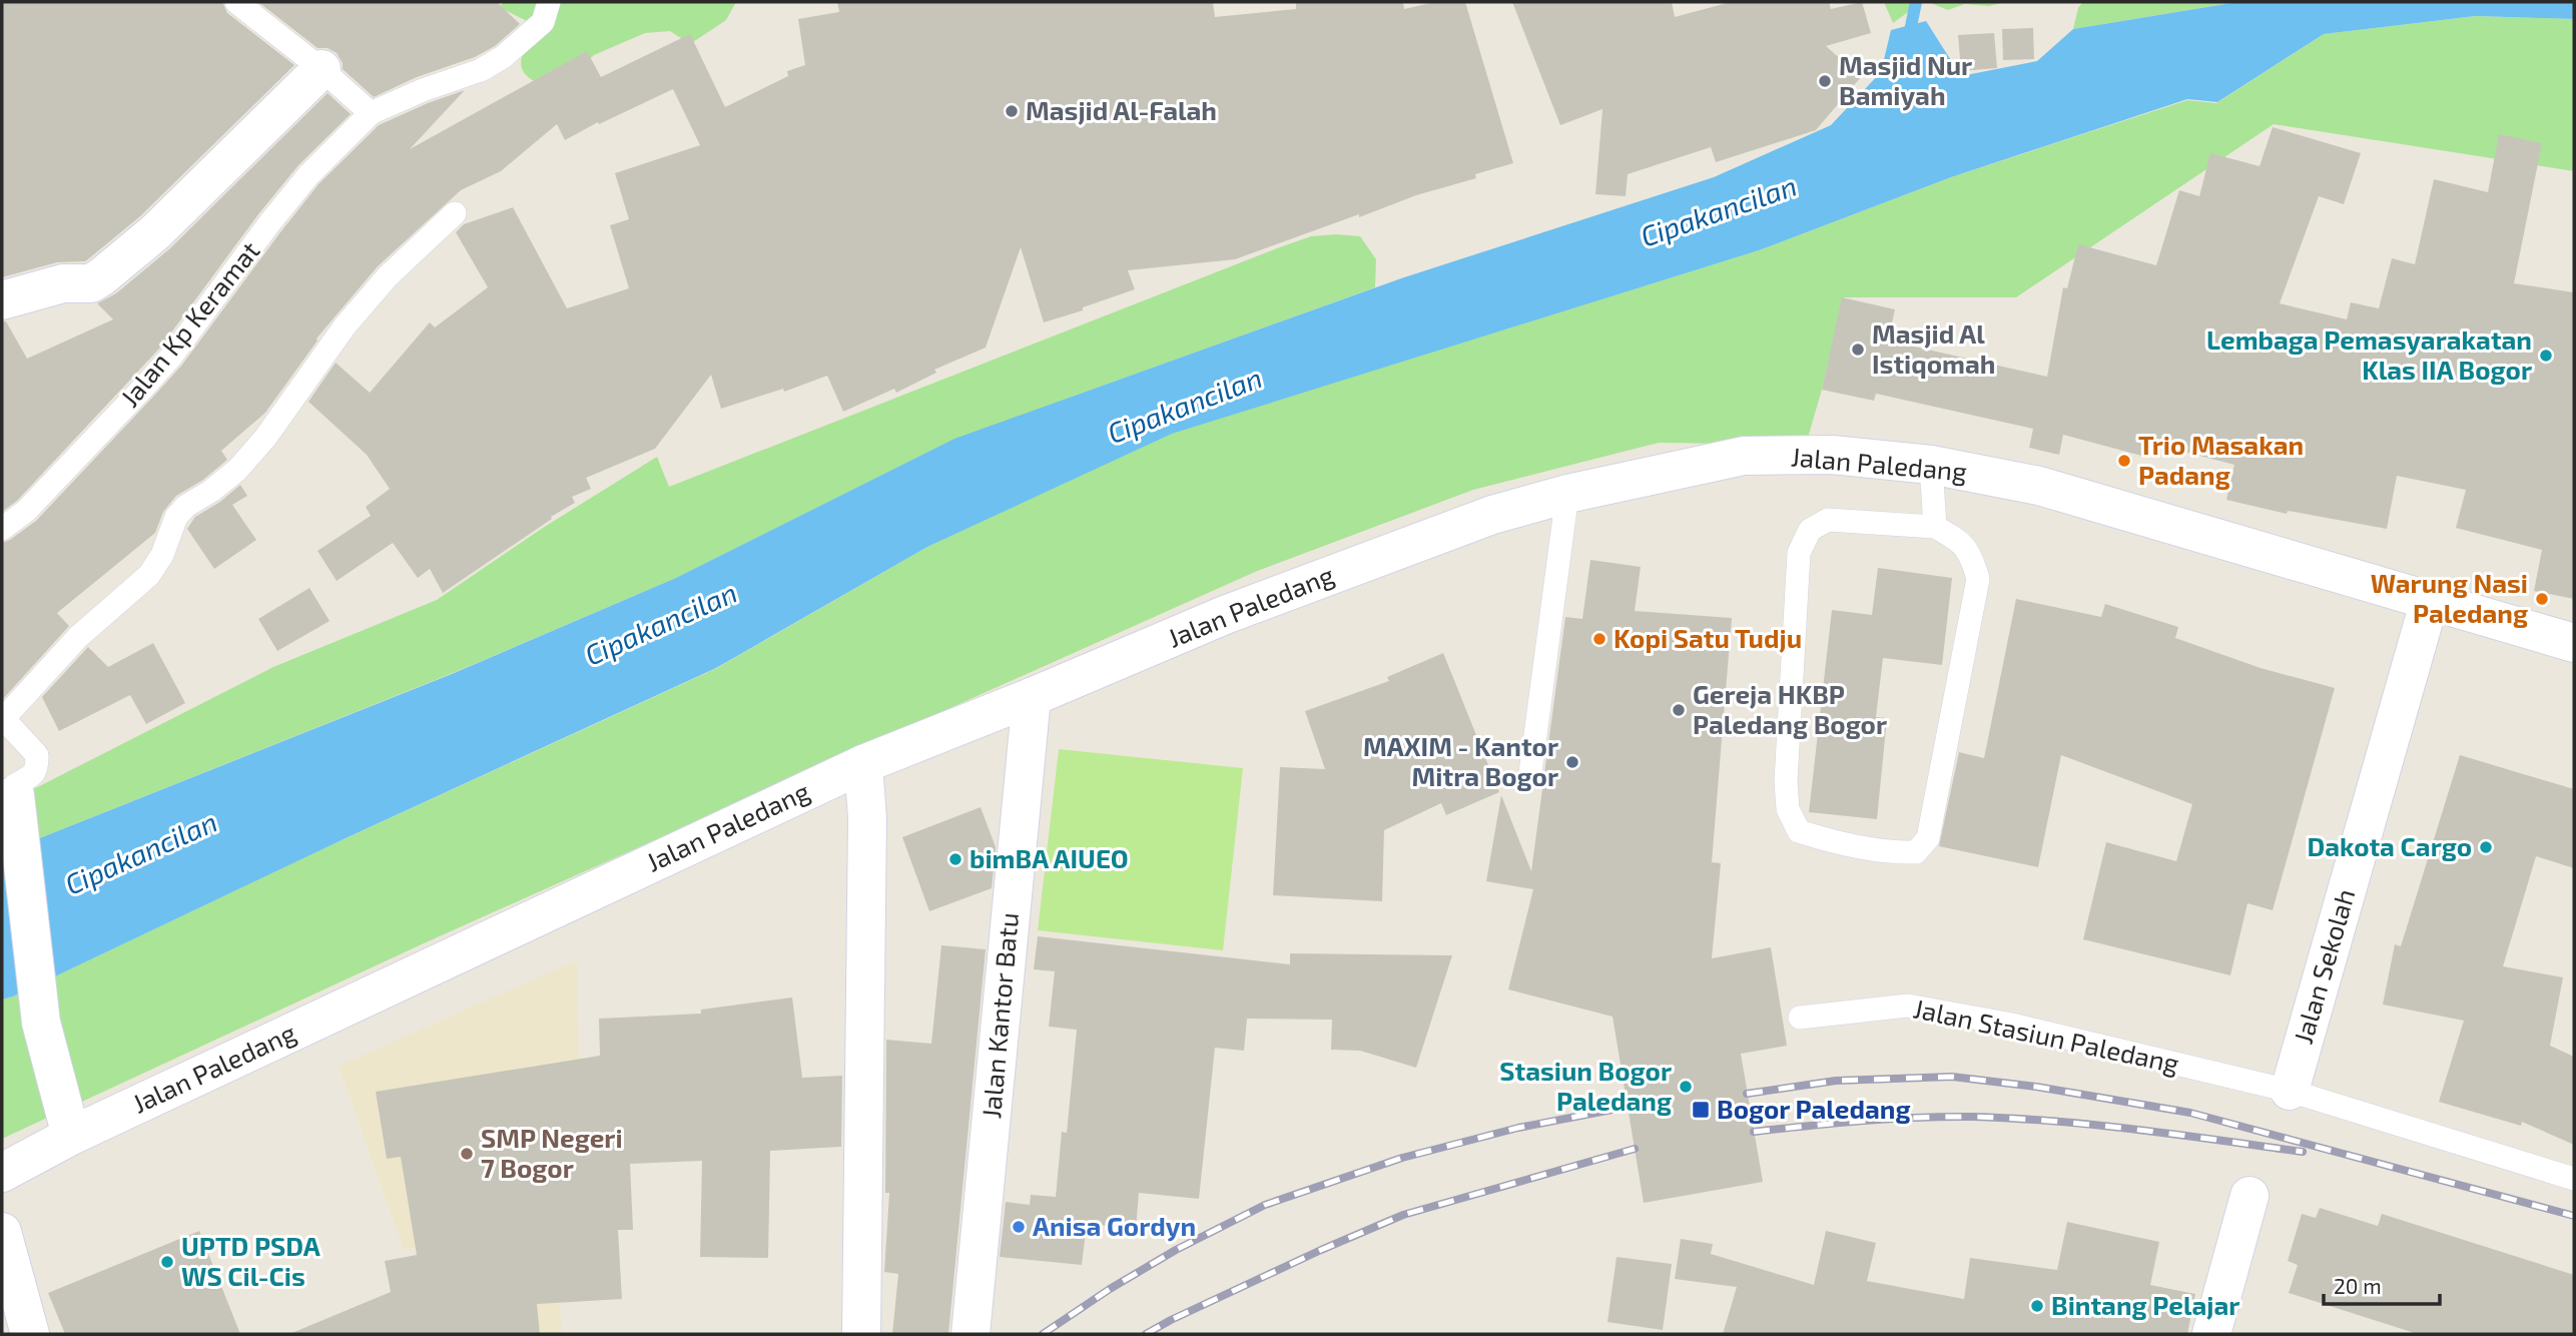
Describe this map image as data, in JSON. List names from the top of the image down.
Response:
{
  "streets": {
    "street": ["Jalan Paledang", "Jalan Sekolah", "Jalan Kantor Batu"],
    "lane": ["Jalan Kp Keramat", "Jalan Stasiun Paledang"]
  },
  "crossings": [
    ["Jalan Paledang", "Jalan Sekolah"],
    ["Jalan Paledang", "Jalan Kantor Batu"],
    ["Jalan Sekolah", "Jalan Stasiun Paledang"]
  ],
  "water": ["Cipakancilan"],
  "places": {
    "other": [
      "Masjid Nur Bamiyah",
      "Masjid Al-Falah",
      "Masjid Al Istiqomah",
      "Lembaga Pemasyarakatan Klas IIA Bogor",
      "Trio Masakan Padang",
      "Warung Nasi Paledang",
      "Kopi Satu Tudju",
      "Gereja HKBP Paledang Bogor",
      "MAXIM - Kantor Mitra Bogor",
      "Dakota Cargo",
      "bimBA AIUEO",
      "Stasiun Bogor Paledang",
      "SMP Negeri 7 Bogor",
      "Anisa Gordyn",
      "UPTD PSDA WS Cil-Cis",
      "Bintang Pelajar"
    ],
    "transit": ["Bogor Paledang"]
  },
  "scale_bar": "20 m"
}
